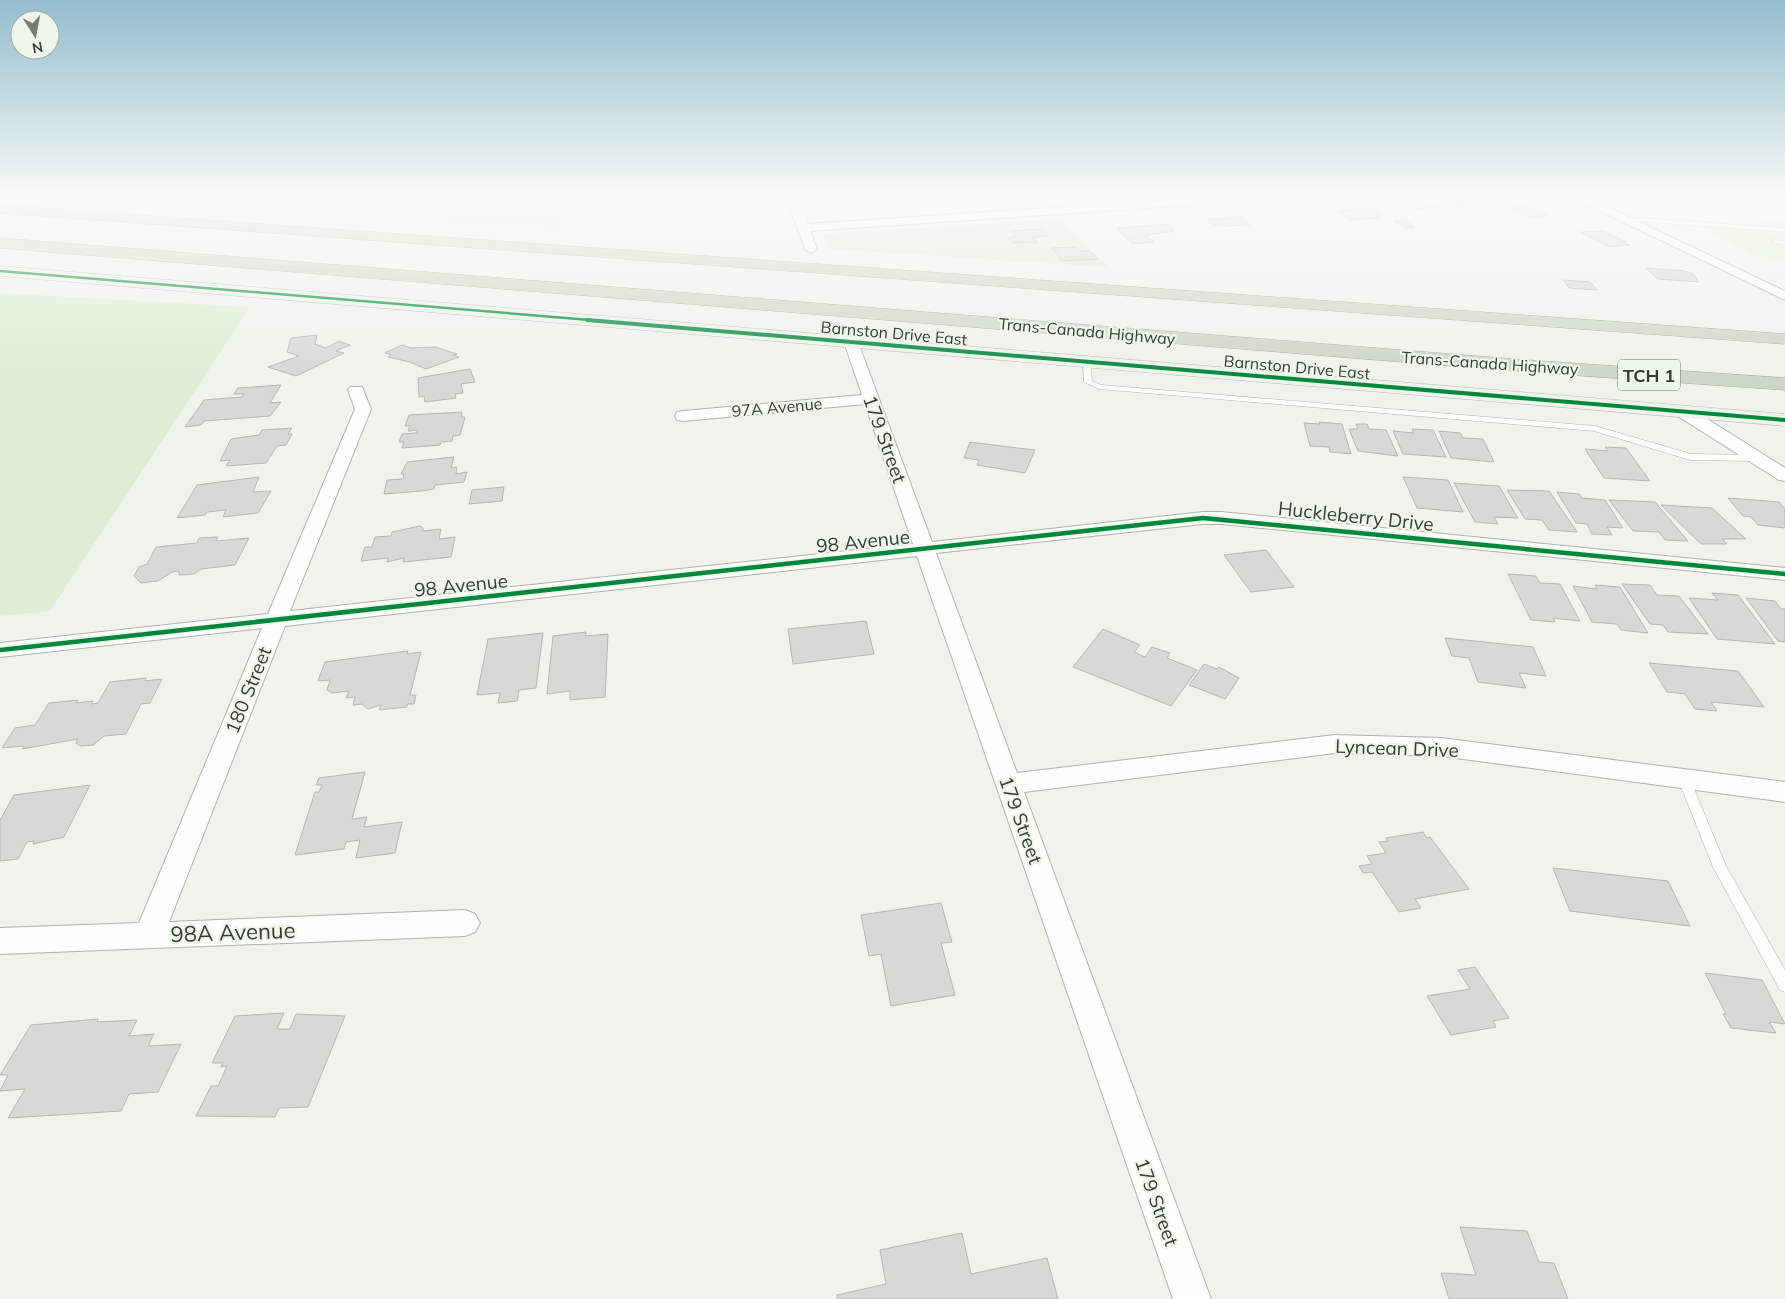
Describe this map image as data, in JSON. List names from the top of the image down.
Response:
{
  "streets": {
    "highway": ["Trans-Canada Highway", "TCH 1"],
    "street": [
      "Barnston Drive East",
      "97A Avenue",
      "179 Street",
      "Huckleberry Drive",
      "98 Avenue",
      "180 Street",
      "Lyncean Drive",
      "98A Avenue"
    ]
  },
  "crossings": [
    ["Barnston Drive East", "179 Street"],
    ["97A Avenue", "179 Street"],
    ["179 Street", "Huckleberry Drive"],
    ["179 Street", "98 Avenue"],
    ["179 Street", "Lyncean Drive"],
    ["Huckleberry Drive", "98 Avenue"],
    ["98 Avenue", "180 Street"],
    ["180 Street", "98A Avenue"]
  ],
  "north": "bottom"
}
